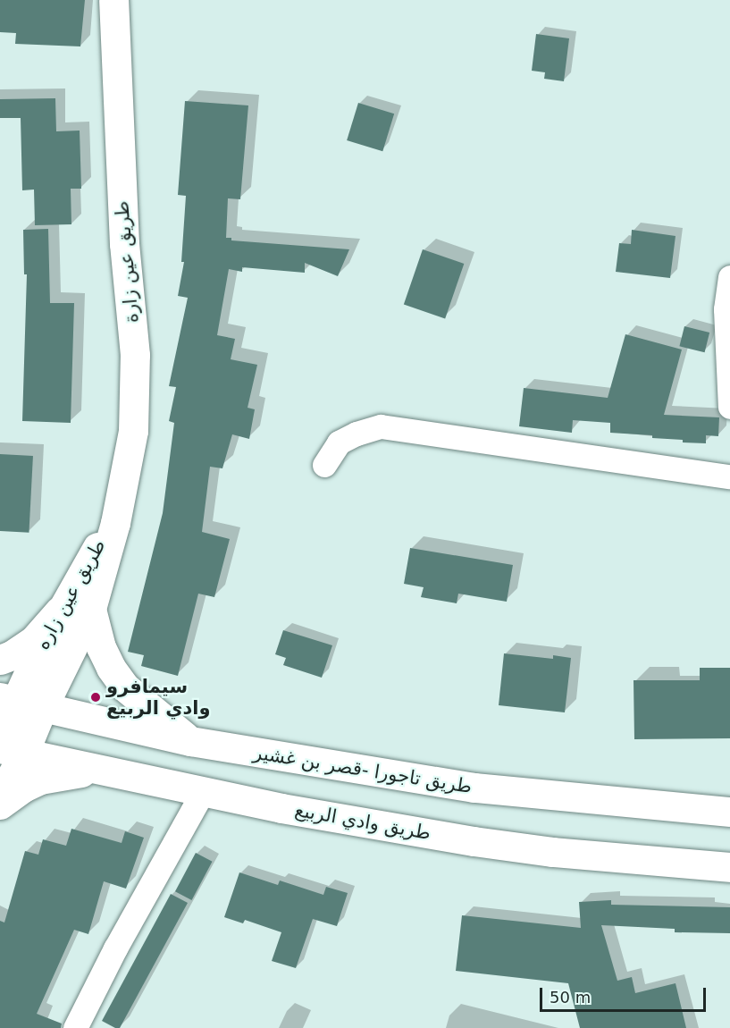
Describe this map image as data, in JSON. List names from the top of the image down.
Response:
{
  "streets": {
    "main road": [
      "طريق عين زارة",
      "طريق عين زاره",
      "طريق تاجورا -قصر بن غشير",
      "طريق وادي الربيع"
    ]
  },
  "crossings": [
    ["طريق عين زارة", "طريق عين زاره"],
    ["طريق عين زاره", "طريق تاجورا -قصر بن غشير"],
    ["طريق عين زاره", "طريق وادي الربيع"]
  ],
  "places": ["سيمافرو وادي الربيع"],
  "scale_bar": "50 m"
}
